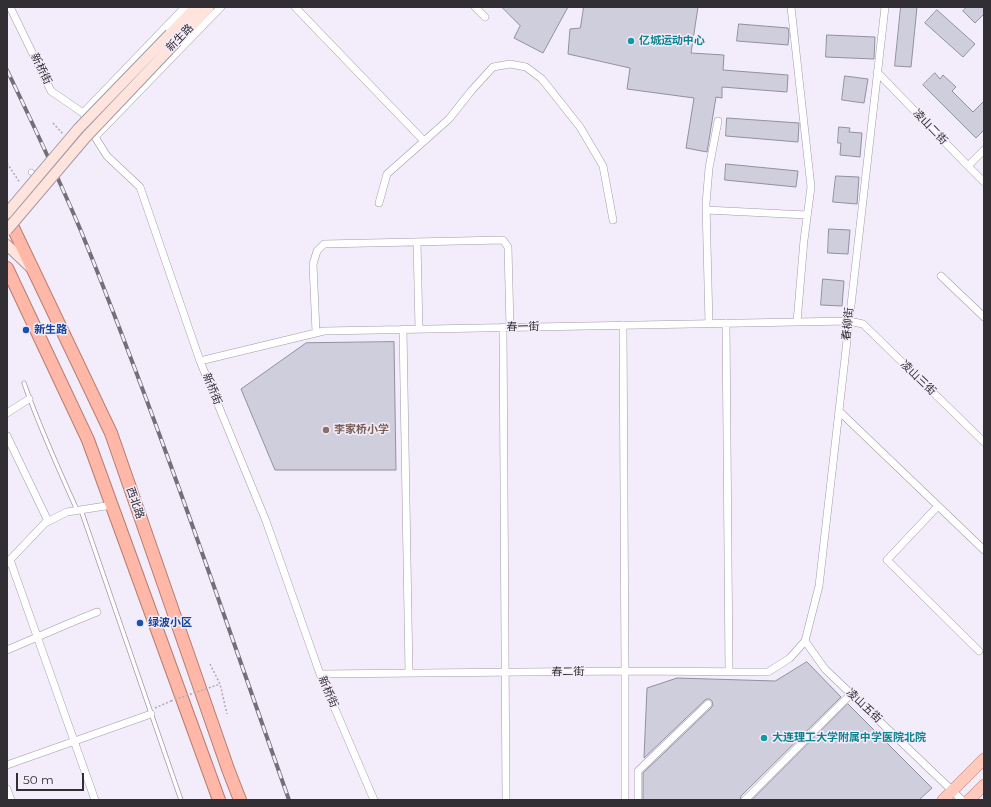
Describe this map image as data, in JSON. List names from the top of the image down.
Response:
{
  "streets": {
    "highway": ["西北路"],
    "main road": ["新生路"],
    "street": [
      "新桥街",
      "凌山二街",
      "春柳街",
      "春一街",
      "凌山三街",
      "春二街",
      "凌山五街"
    ]
  },
  "crossings": [
    ["新生路", "西北路"],
    ["新桥街", "春一街"],
    ["新桥街", "春二街"],
    ["凌山二街", "春柳街"],
    ["春柳街", "春一街"],
    ["春柳街", "凌山三街"],
    ["春柳街", "春二街"],
    ["春柳街", "凌山五街"],
    ["春一街", "凌山三街"],
    ["春二街", "凌山五街"]
  ],
  "places": [
    "亿城运动中心",
    "新生路",
    "李家桥小学",
    "绿波小区",
    "大连理工大学附属中学医院北院"
  ],
  "scale_bar": "50 m"
}
